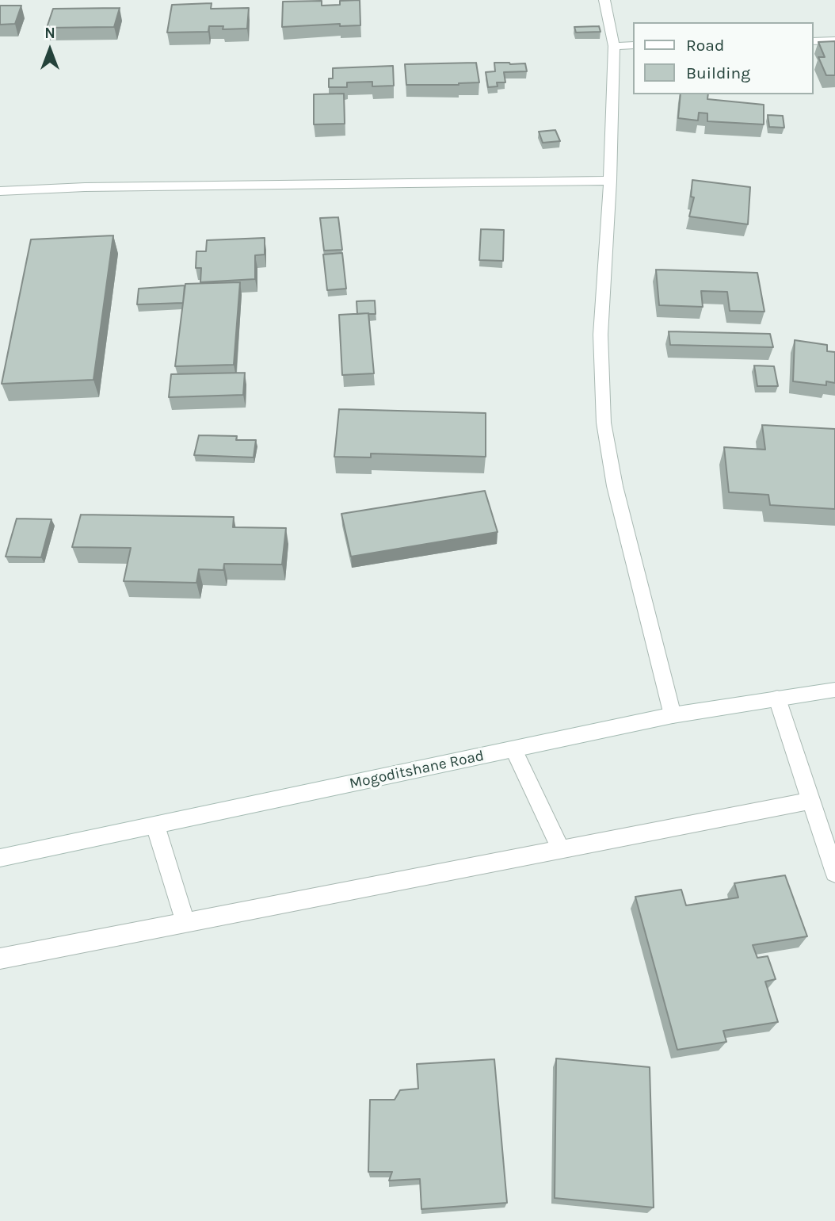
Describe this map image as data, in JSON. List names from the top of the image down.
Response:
{
  "streets": {
    "street": ["Mogoditshane Road"]
  },
  "legend": ["Road", "Building"],
  "north": "top"
}
